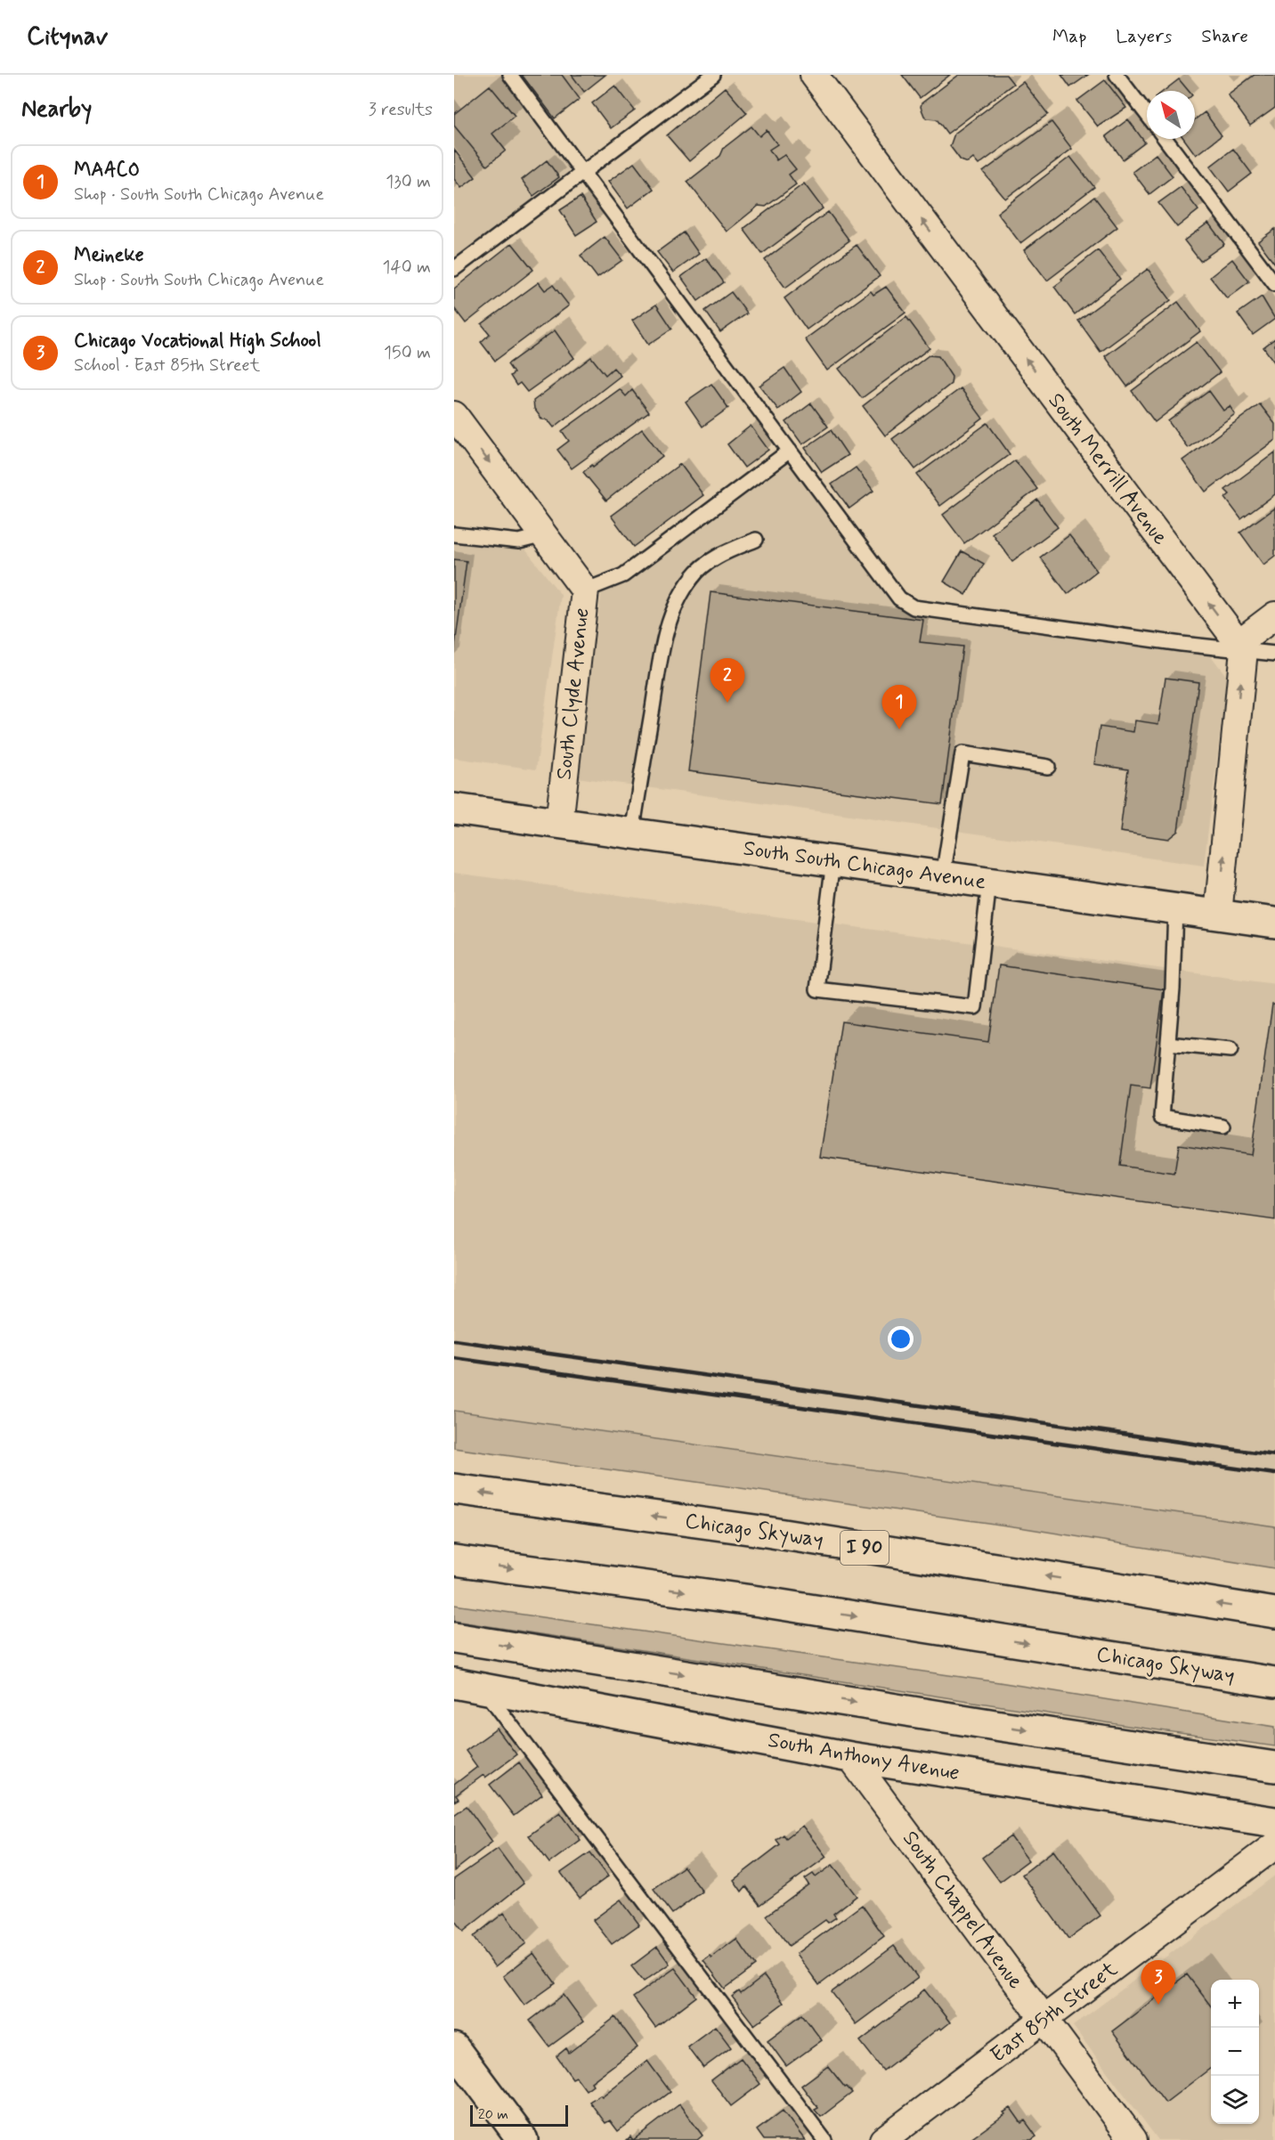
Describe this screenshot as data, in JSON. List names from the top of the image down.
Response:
{
  "streets": {
    "main road": [
      "South South Chicago Avenue",
      "Chicago Skyway",
      "I 90",
      "South Anthony Avenue"
    ],
    "street": [
      "South Merrill Avenue",
      "South Clyde Avenue",
      "South Chappel Avenue",
      "East 85th Street"
    ]
  },
  "crossings": [
    ["South Clyde Avenue", "South South Chicago Avenue"],
    ["South Anthony Avenue", "South Chappel Avenue"],
    ["South Chappel Avenue", "East 85th Street"]
  ],
  "one_way": ["South Merrill Avenue"],
  "scale_bar": "20 m",
  "north": "top left",
  "page": {
    "header": "Citynav",
    "nav": ["Map", "Layers", "Share"],
    "heading": ["Nearby", "3 results"],
    "list": [
      {
        "mark": "1",
        "name": "MAACO",
        "note": "Shop · South South Chicago Avenue",
        "value": "130 m"
      },
      {
        "mark": "2",
        "name": "Meineke",
        "note": "Shop · South South Chicago Avenue",
        "value": "140 m"
      },
      {
        "mark": "3",
        "name": "Chicago Vocational High School",
        "note": "School · East 85th Street",
        "value": "150 m"
      }
    ],
    "pins": ["2", "1", "3"],
    "map_buttons": ["+", "−"],
    "scale": "20 m"
  }
}
